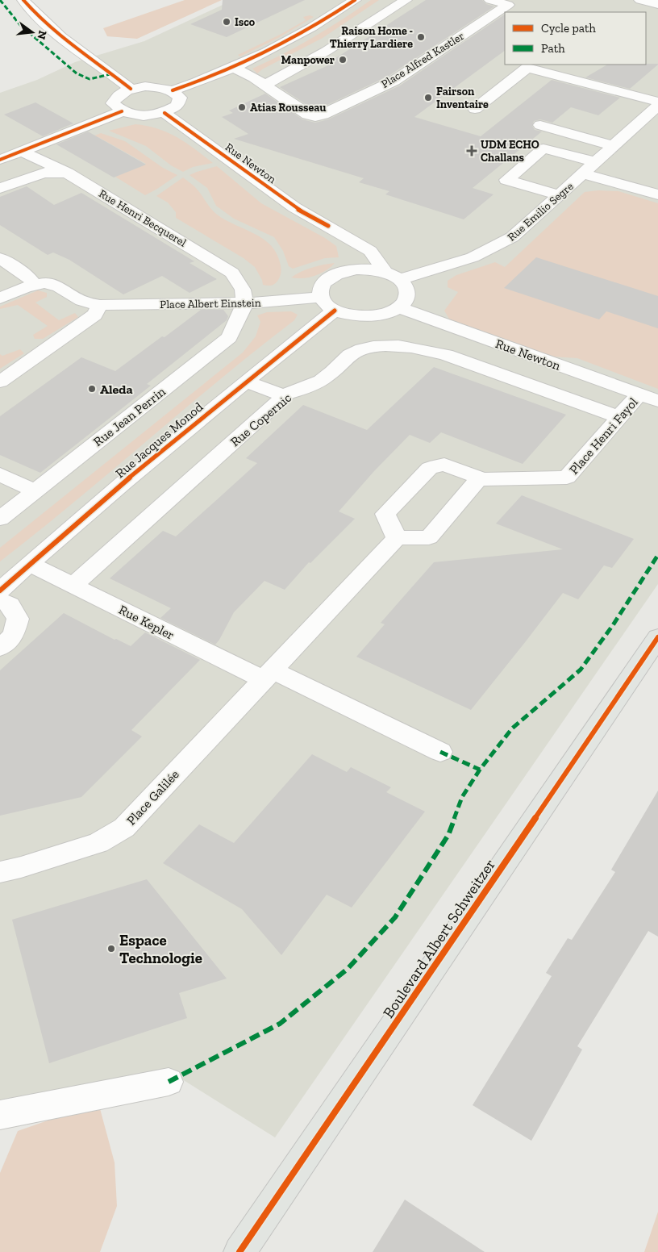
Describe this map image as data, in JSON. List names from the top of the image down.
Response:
{
  "streets": {
    "main road": ["Boulevard Albert Schweitzer"],
    "street": [
      "Place Alfred Kastler",
      "Rue Newton",
      "Rue Emilio Segre",
      "Rue Henri Becquerel",
      "Place Albert Einstein",
      "Rue Jean Perrin",
      "Rue Copernic",
      "Place Henri Fayol",
      "Rue Jacques Monod",
      "Rue Kepler",
      "Place Galilée"
    ]
  },
  "crossings": [
    ["Rue Newton", "Rue Emilio Segre"],
    ["Rue Newton", "Place Henri Fayol"],
    ["Rue Henri Becquerel", "Place Albert Einstein"],
    ["Rue Henri Becquerel", "Rue Jean Perrin"],
    ["Place Albert Einstein", "Rue Jean Perrin"],
    ["Rue Copernic", "Place Henri Fayol"],
    ["Rue Copernic", "Rue Kepler"],
    ["Rue Jacques Monod", "Rue Kepler"],
    ["Rue Kepler", "Place Galilée"]
  ],
  "places": {
    "other": [
      "Isco",
      "Raison Home - Thierry Lardiere",
      "Manpower",
      "Fairson Inventaire",
      "Atias Rousseau",
      "Aleda",
      "Espace Technologie"
    ],
    "health": ["UDM ECHO Challans"]
  },
  "legend": ["Cycle path", "Path"],
  "north": "right"
}
